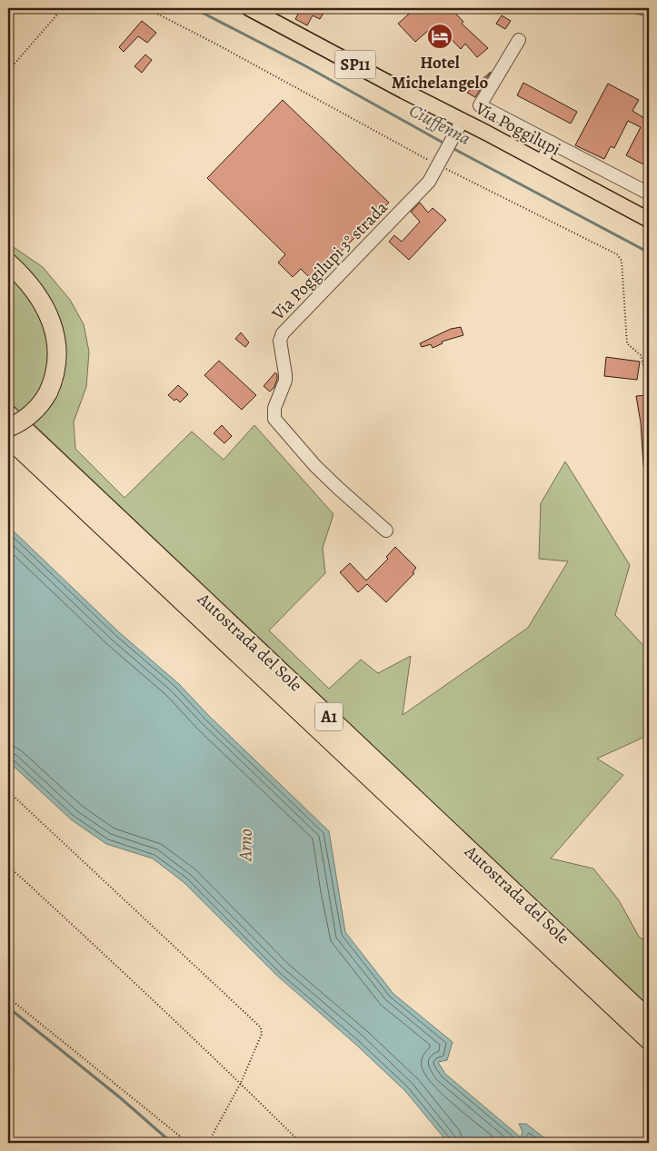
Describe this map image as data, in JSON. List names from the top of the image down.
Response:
{
  "streets": {
    "highway": ["Autostrada del Sole", "A1"],
    "main road": ["SP11", "Via Poggilupi"],
    "street": ["Via Poggilupi 3° strada"]
  },
  "crossings": [
    ["Via Poggilupi", "Via Poggilupi 3° strada"]
  ],
  "water": ["Ciuffenna", "Arno"],
  "places": {
    "hotel": ["Hotel Michelangelo"]
  }
}
